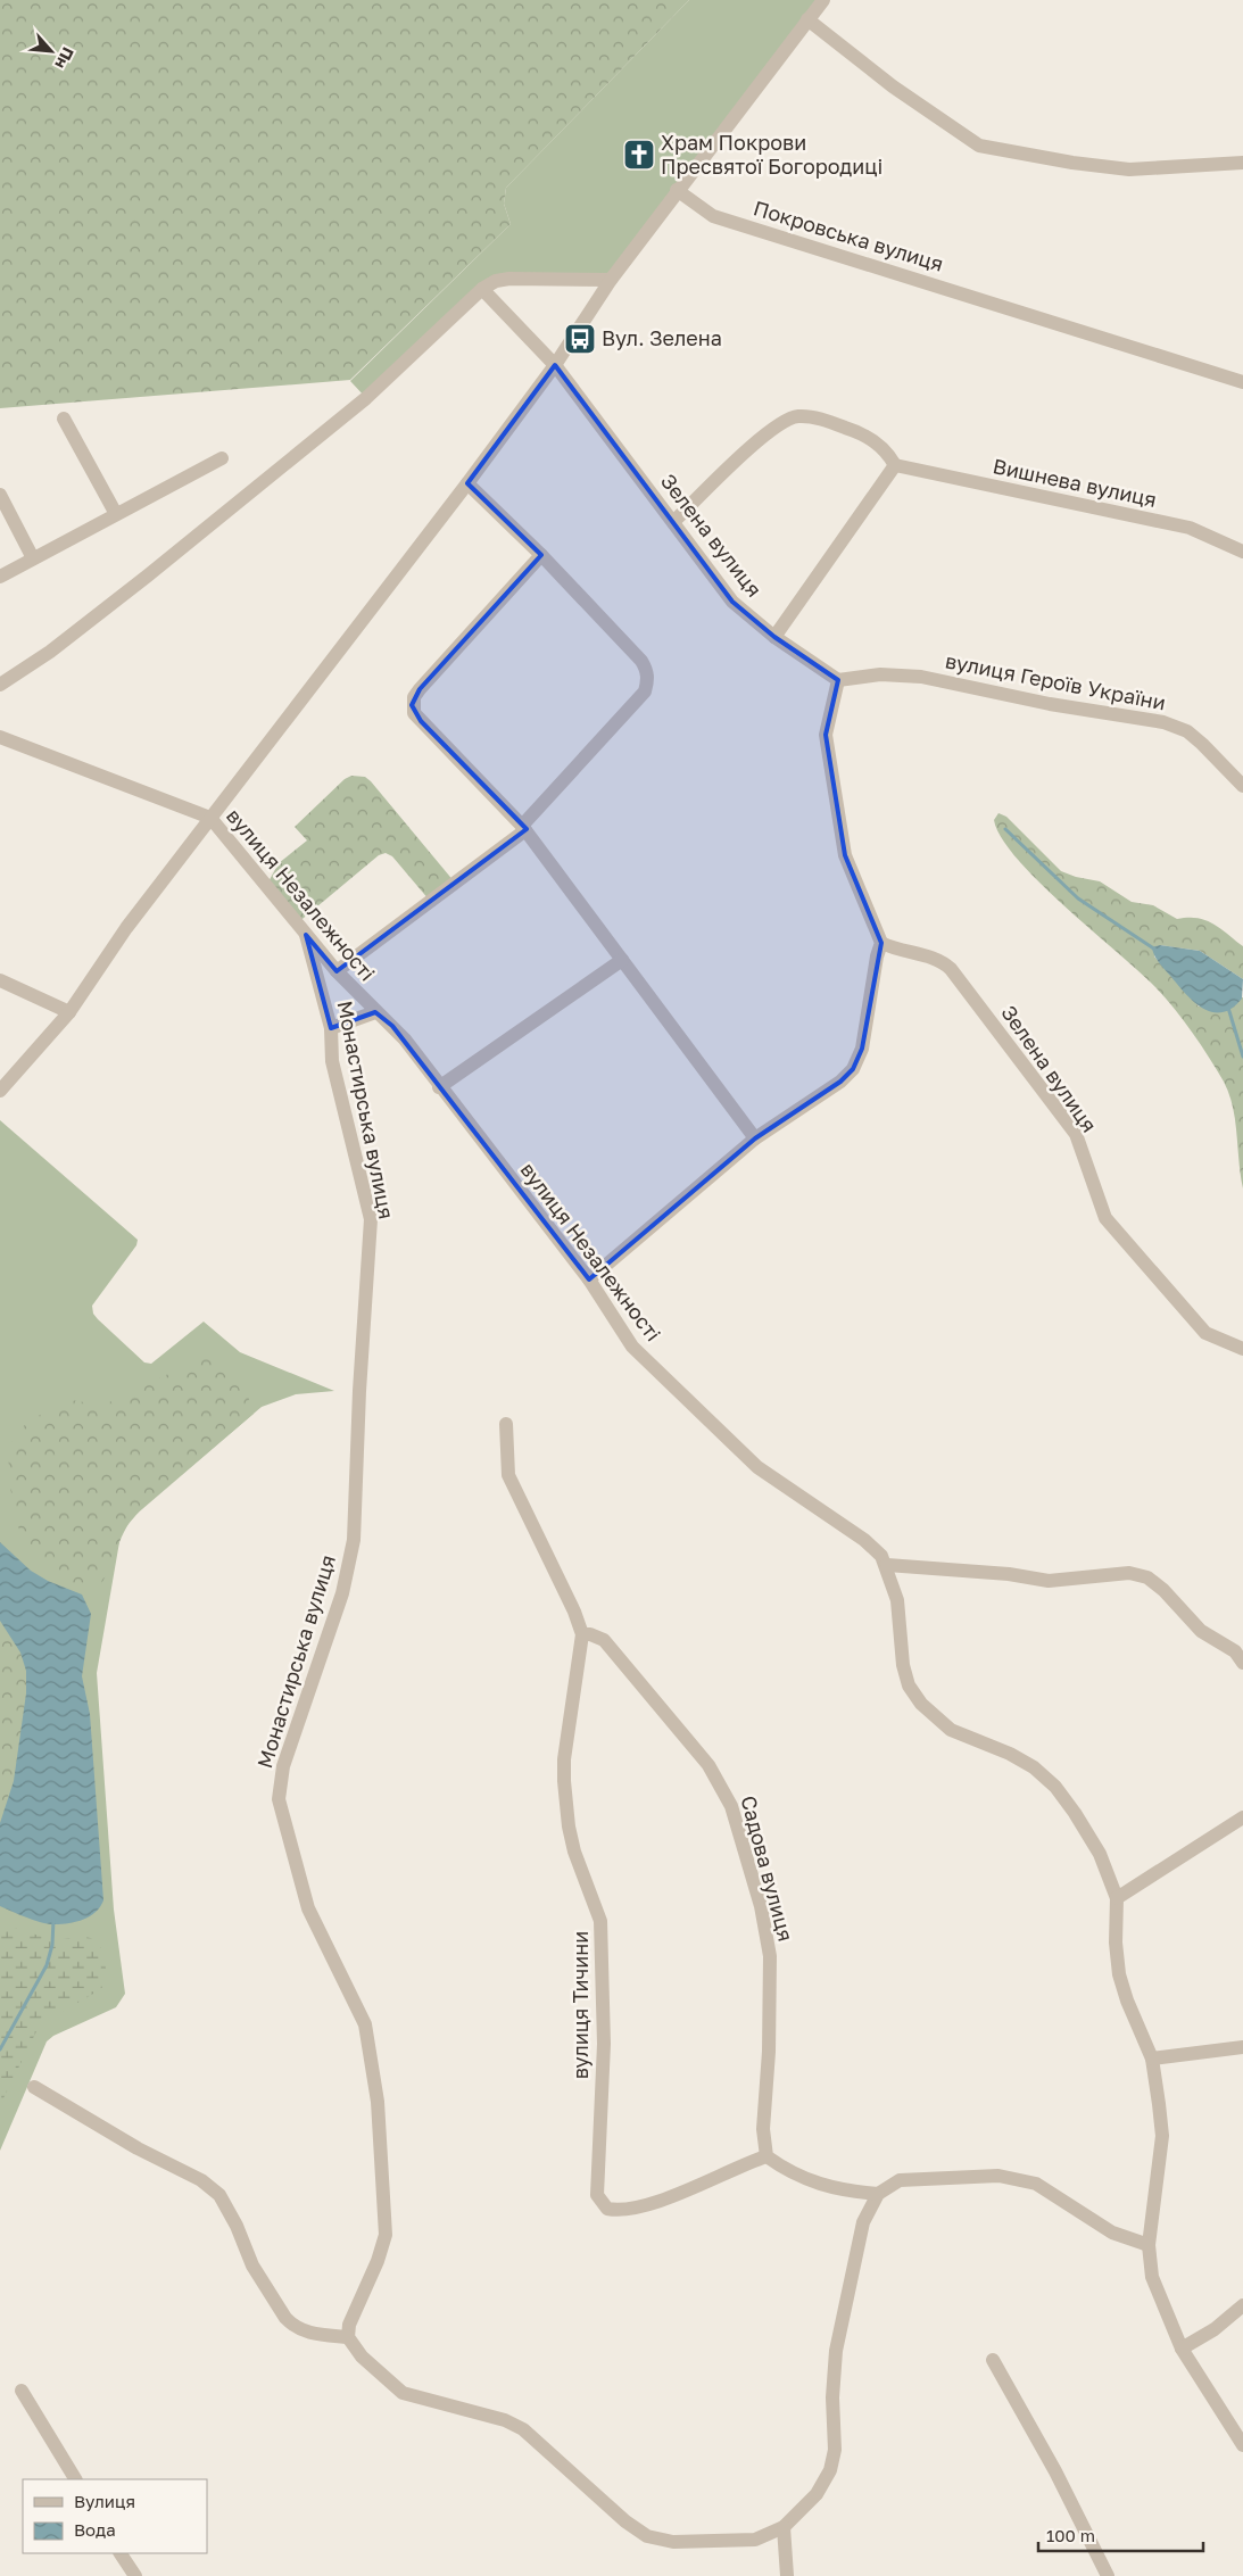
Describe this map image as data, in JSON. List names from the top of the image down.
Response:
{
  "streets": {
    "street": [
      "Покровська вулиця",
      "Вишнева вулиця",
      "Зелена вулиця",
      "вулиця Героїв України",
      "вулиця Незалежності",
      "Монастирська вулиця",
      "Садова вулиця",
      "вулиця Тичини"
    ]
  },
  "crossings": [
    ["Зелена вулиця", "вулиця Героїв України"],
    ["Садова вулиця", "вулиця Тичини"]
  ],
  "places": {
    "church": ["Храм Покрови Пресвятої Богородиці"],
    "bus stop": ["Вул. Зелена"]
  },
  "legend": ["Вулиця", "Вода"],
  "scale_bar": "100 m",
  "north": "bottom right"
}
